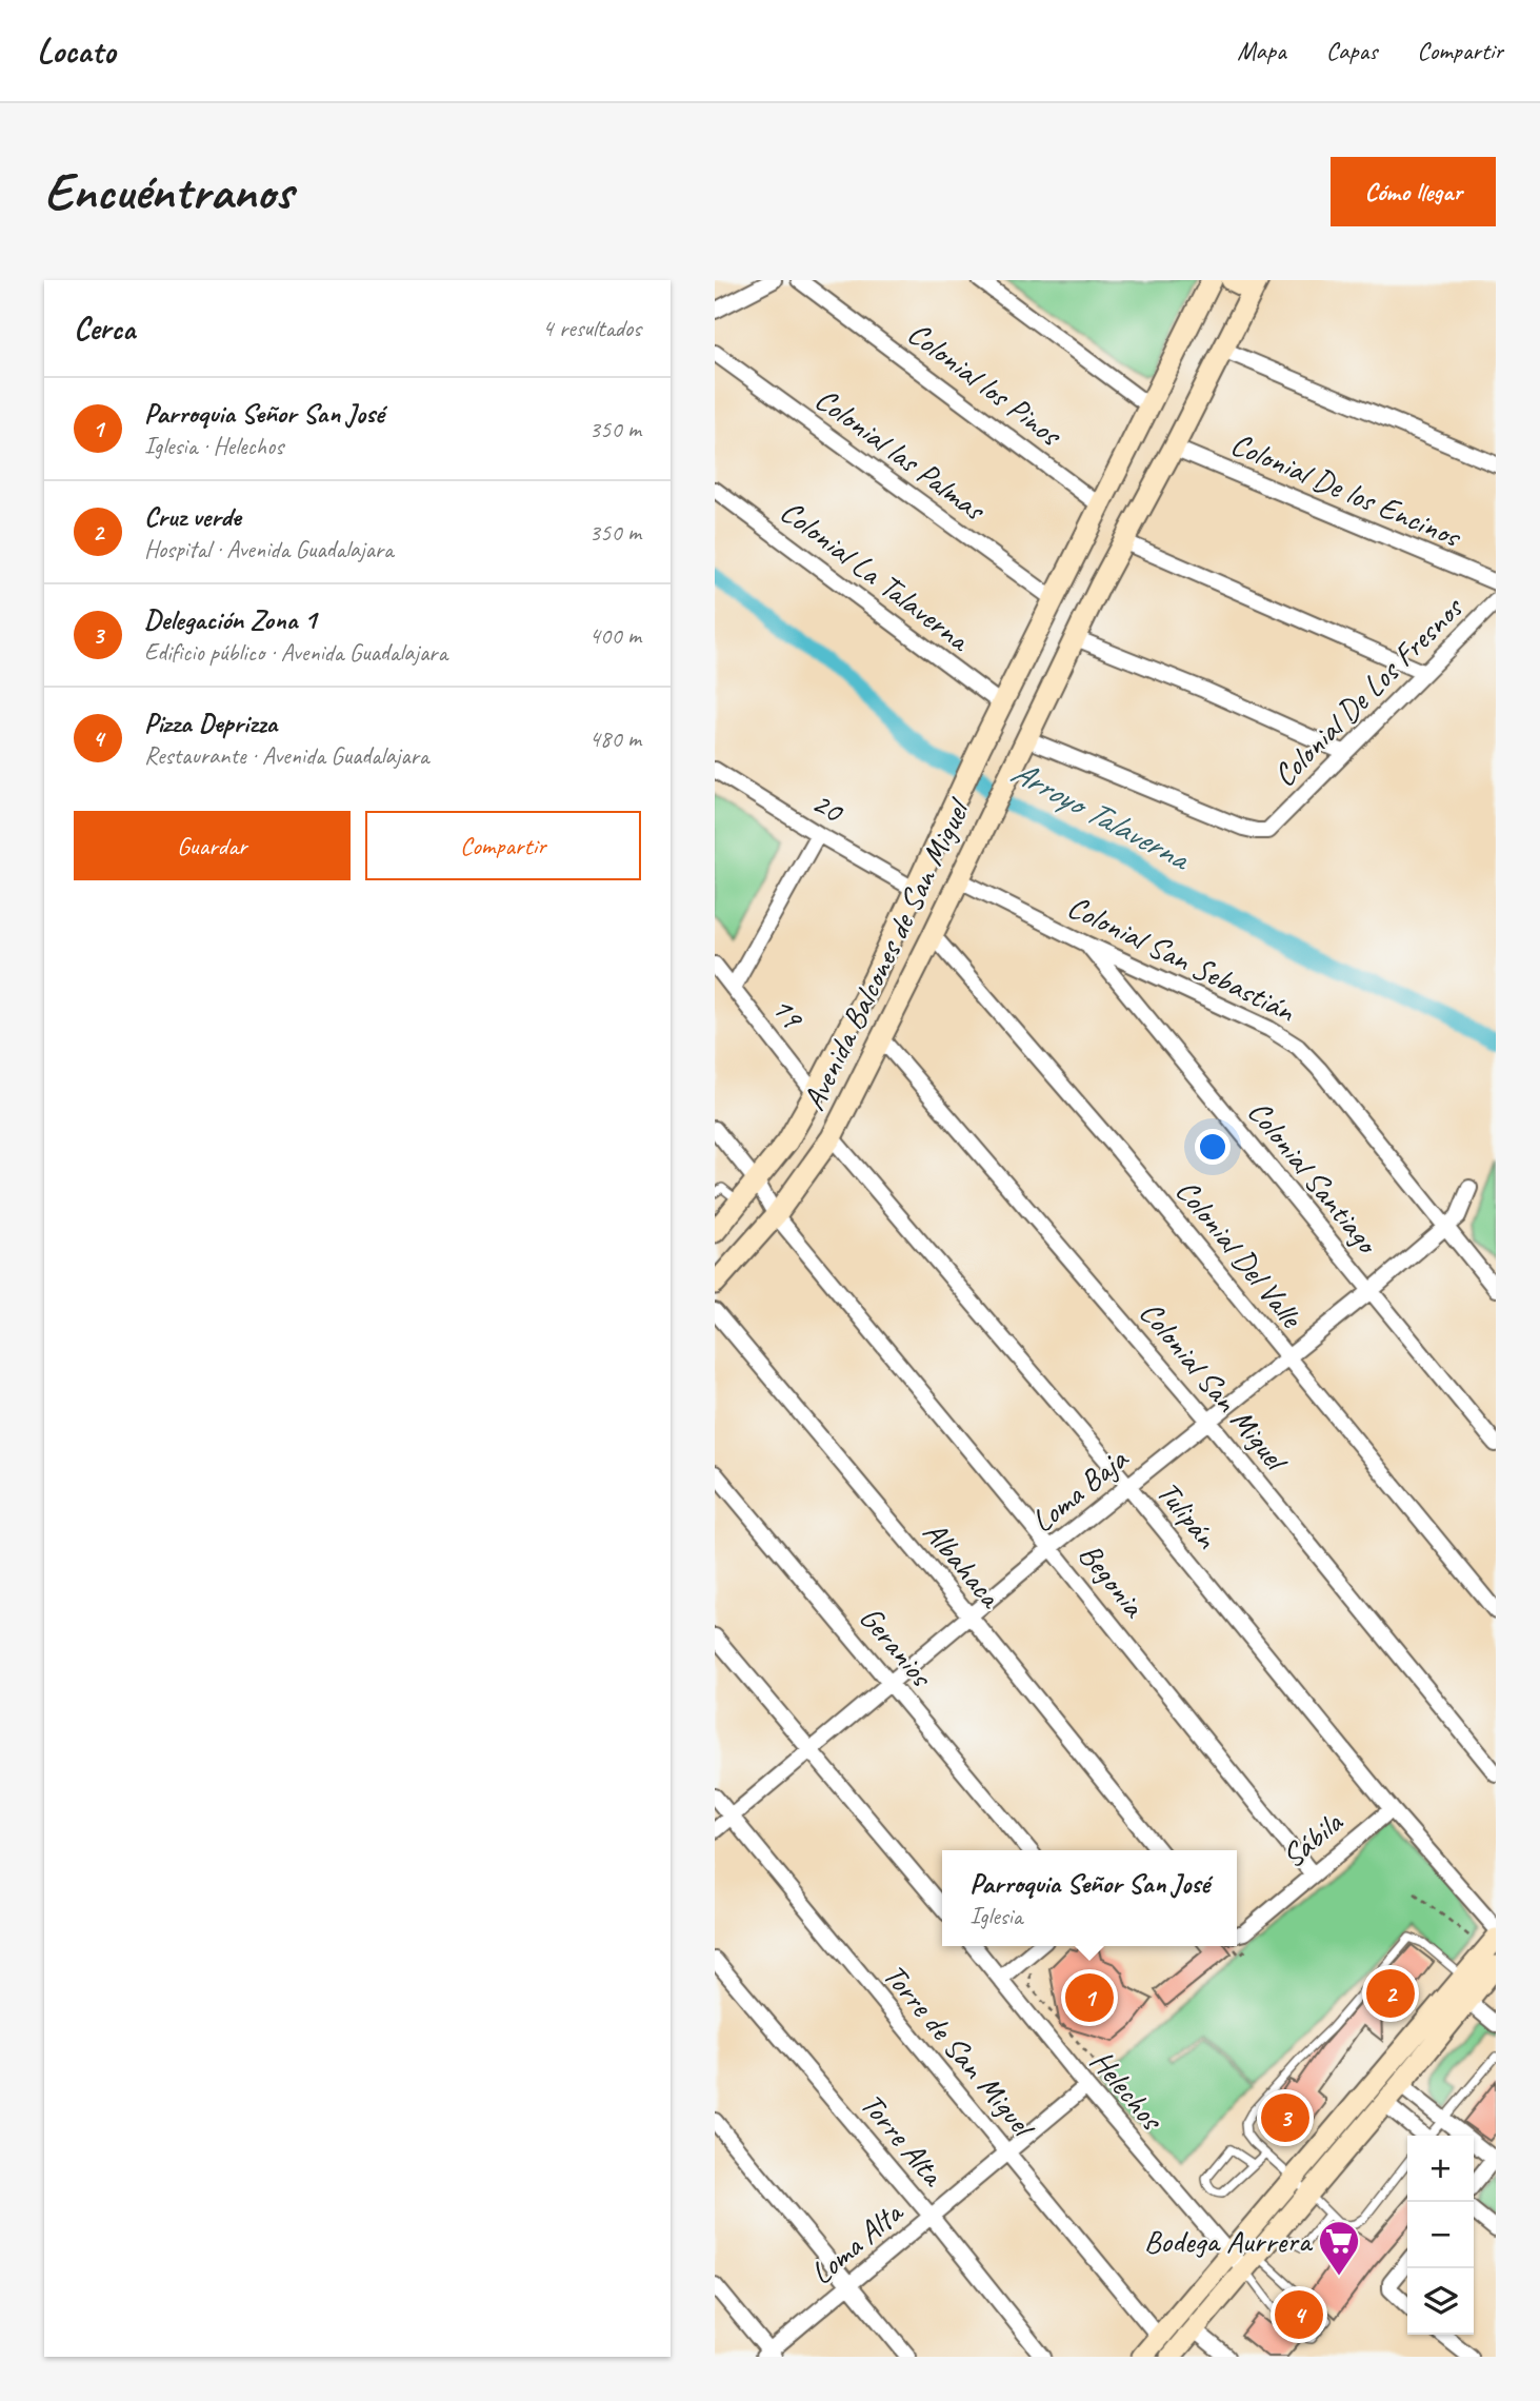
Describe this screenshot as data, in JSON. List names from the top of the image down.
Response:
{
  "streets": {
    "street": [
      "Colonial los Pinos",
      "Colonial las Palmas",
      "Colonial De los Encinos",
      "Colonial La Talaverna",
      "Colonial De Los Fresnos",
      "20",
      "Avenida Balcones de San Miguel",
      "Colonial San Sebastián",
      "19",
      "Colonial Santiago",
      "Colonial Del Valle",
      "Colonial San Miguel",
      "Loma Baja",
      "Tulipán",
      "Albahaca",
      "Begonia",
      "Geranios",
      "Sábila",
      "Torre de San Miguel",
      "Helechos",
      "Torre Alta",
      "Loma Alta"
    ]
  },
  "crossings": [
    ["Colonial los Pinos", "Avenida Balcones de San Miguel"],
    ["Colonial las Palmas", "Avenida Balcones de San Miguel"],
    ["Colonial De los Encinos", "Avenida Balcones de San Miguel"],
    ["Colonial La Talaverna", "Avenida Balcones de San Miguel"],
    ["Colonial De Los Fresnos", "Avenida Balcones de San Miguel"],
    ["20", "Avenida Balcones de San Miguel"],
    ["Avenida Balcones de San Miguel", "Colonial San Sebastián"],
    ["Avenida Balcones de San Miguel", "19"],
    ["Avenida Balcones de San Miguel", "Colonial Del Valle"],
    ["Avenida Balcones de San Miguel", "Colonial San Miguel"],
    ["Avenida Balcones de San Miguel", "Tulipán"],
    ["Avenida Balcones de San Miguel", "Begonia"],
    ["Colonial San Sebastián", "Colonial Santiago"],
    ["Colonial San Sebastián", "Loma Baja"],
    ["Colonial Santiago", "Loma Baja"],
    ["Colonial Del Valle", "Loma Baja"],
    ["Colonial San Miguel", "Loma Baja"],
    ["Loma Baja", "Tulipán"],
    ["Loma Baja", "Albahaca"],
    ["Loma Baja", "Begonia"],
    ["Loma Baja", "Geranios"],
    ["Loma Baja", "Torre de San Miguel"],
    ["Tulipán", "Sábila"],
    ["Begonia", "Sábila"],
    ["Torre de San Miguel", "Loma Alta"],
    ["Helechos", "Loma Alta"],
    ["Torre Alta", "Loma Alta"]
  ],
  "water": ["Arroyo Talaverna"],
  "places": {
    "supermarket": ["Bodega Aurrera"]
  },
  "page": {
    "header": "Locato",
    "nav": ["Mapa", "Capas", "Compartir"],
    "buttons": [
      "Cómo llegar",
      ["Guardar", "Compartir"]
    ],
    "title": "Encuéntranos",
    "heading": ["Cerca", "4 resultados"],
    "list": [
      {
        "mark": "1",
        "name": "Parroquia Señor San José",
        "note": "Iglesia · Helechos",
        "value": "350 m"
      },
      {
        "mark": "2",
        "name": "Cruz verde",
        "note": "Hospital · Avenida Guadalajara",
        "value": "350 m"
      },
      {
        "mark": "3",
        "name": "Delegación Zona 1",
        "note": "Edificio público · Avenida Guadalajara",
        "value": "400 m"
      },
      {
        "mark": "4",
        "name": "Pizza Deprizza",
        "note": "Restaurante · Avenida Guadalajara",
        "value": "480 m"
      }
    ],
    "popup": ["Parroquia Señor San José", "Iglesia"],
    "pins": [
      "2",
      "1",
      "3",
      "4"
    ],
    "map_buttons": ["+", "−"]
  }
}
